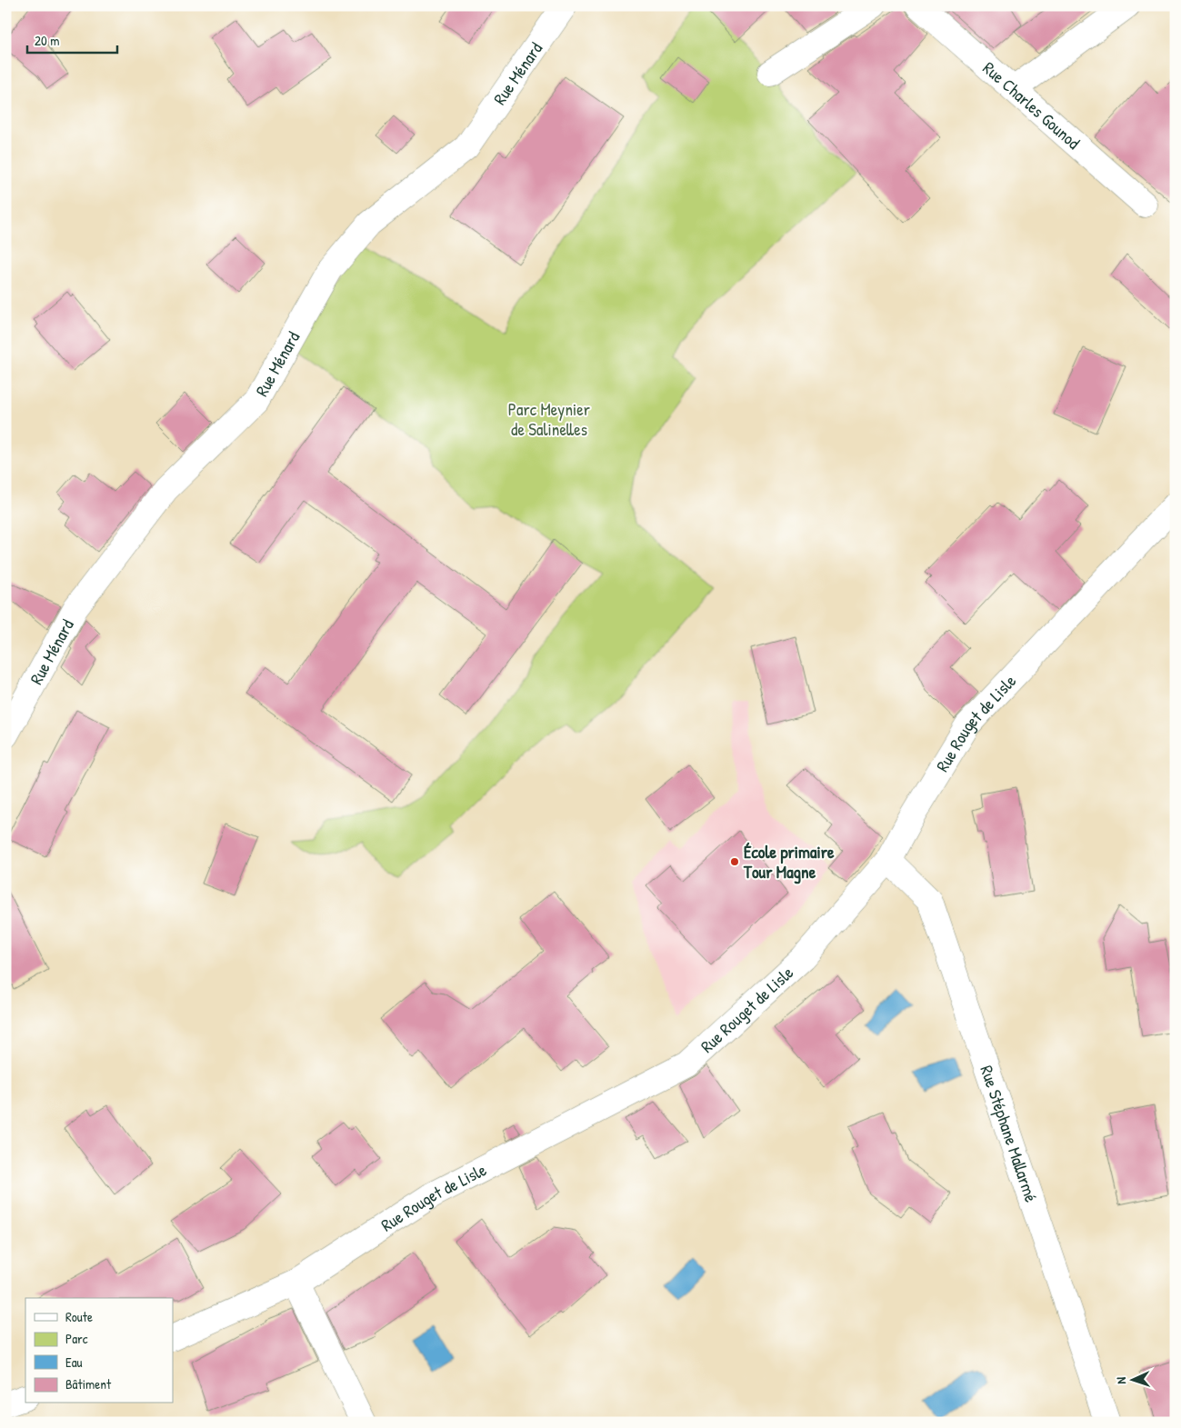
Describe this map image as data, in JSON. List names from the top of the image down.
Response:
{
  "streets": {
    "street": [
      "Rue Ménard",
      "Rue Charles Gounod",
      "Rue Rouget de Lisle",
      "Rue Stéphane Mallarmé"
    ]
  },
  "crossings": [
    ["Rue Rouget de Lisle", "Rue Stéphane Mallarmé"]
  ],
  "parks": ["Parc Meynier de Salinelles"],
  "places": ["École primaire Tour Magne"],
  "legend": [
    "Route",
    "Parc",
    "Eau",
    "Bâtiment"
  ],
  "scale_bar": "20 m",
  "north": "left"
}
